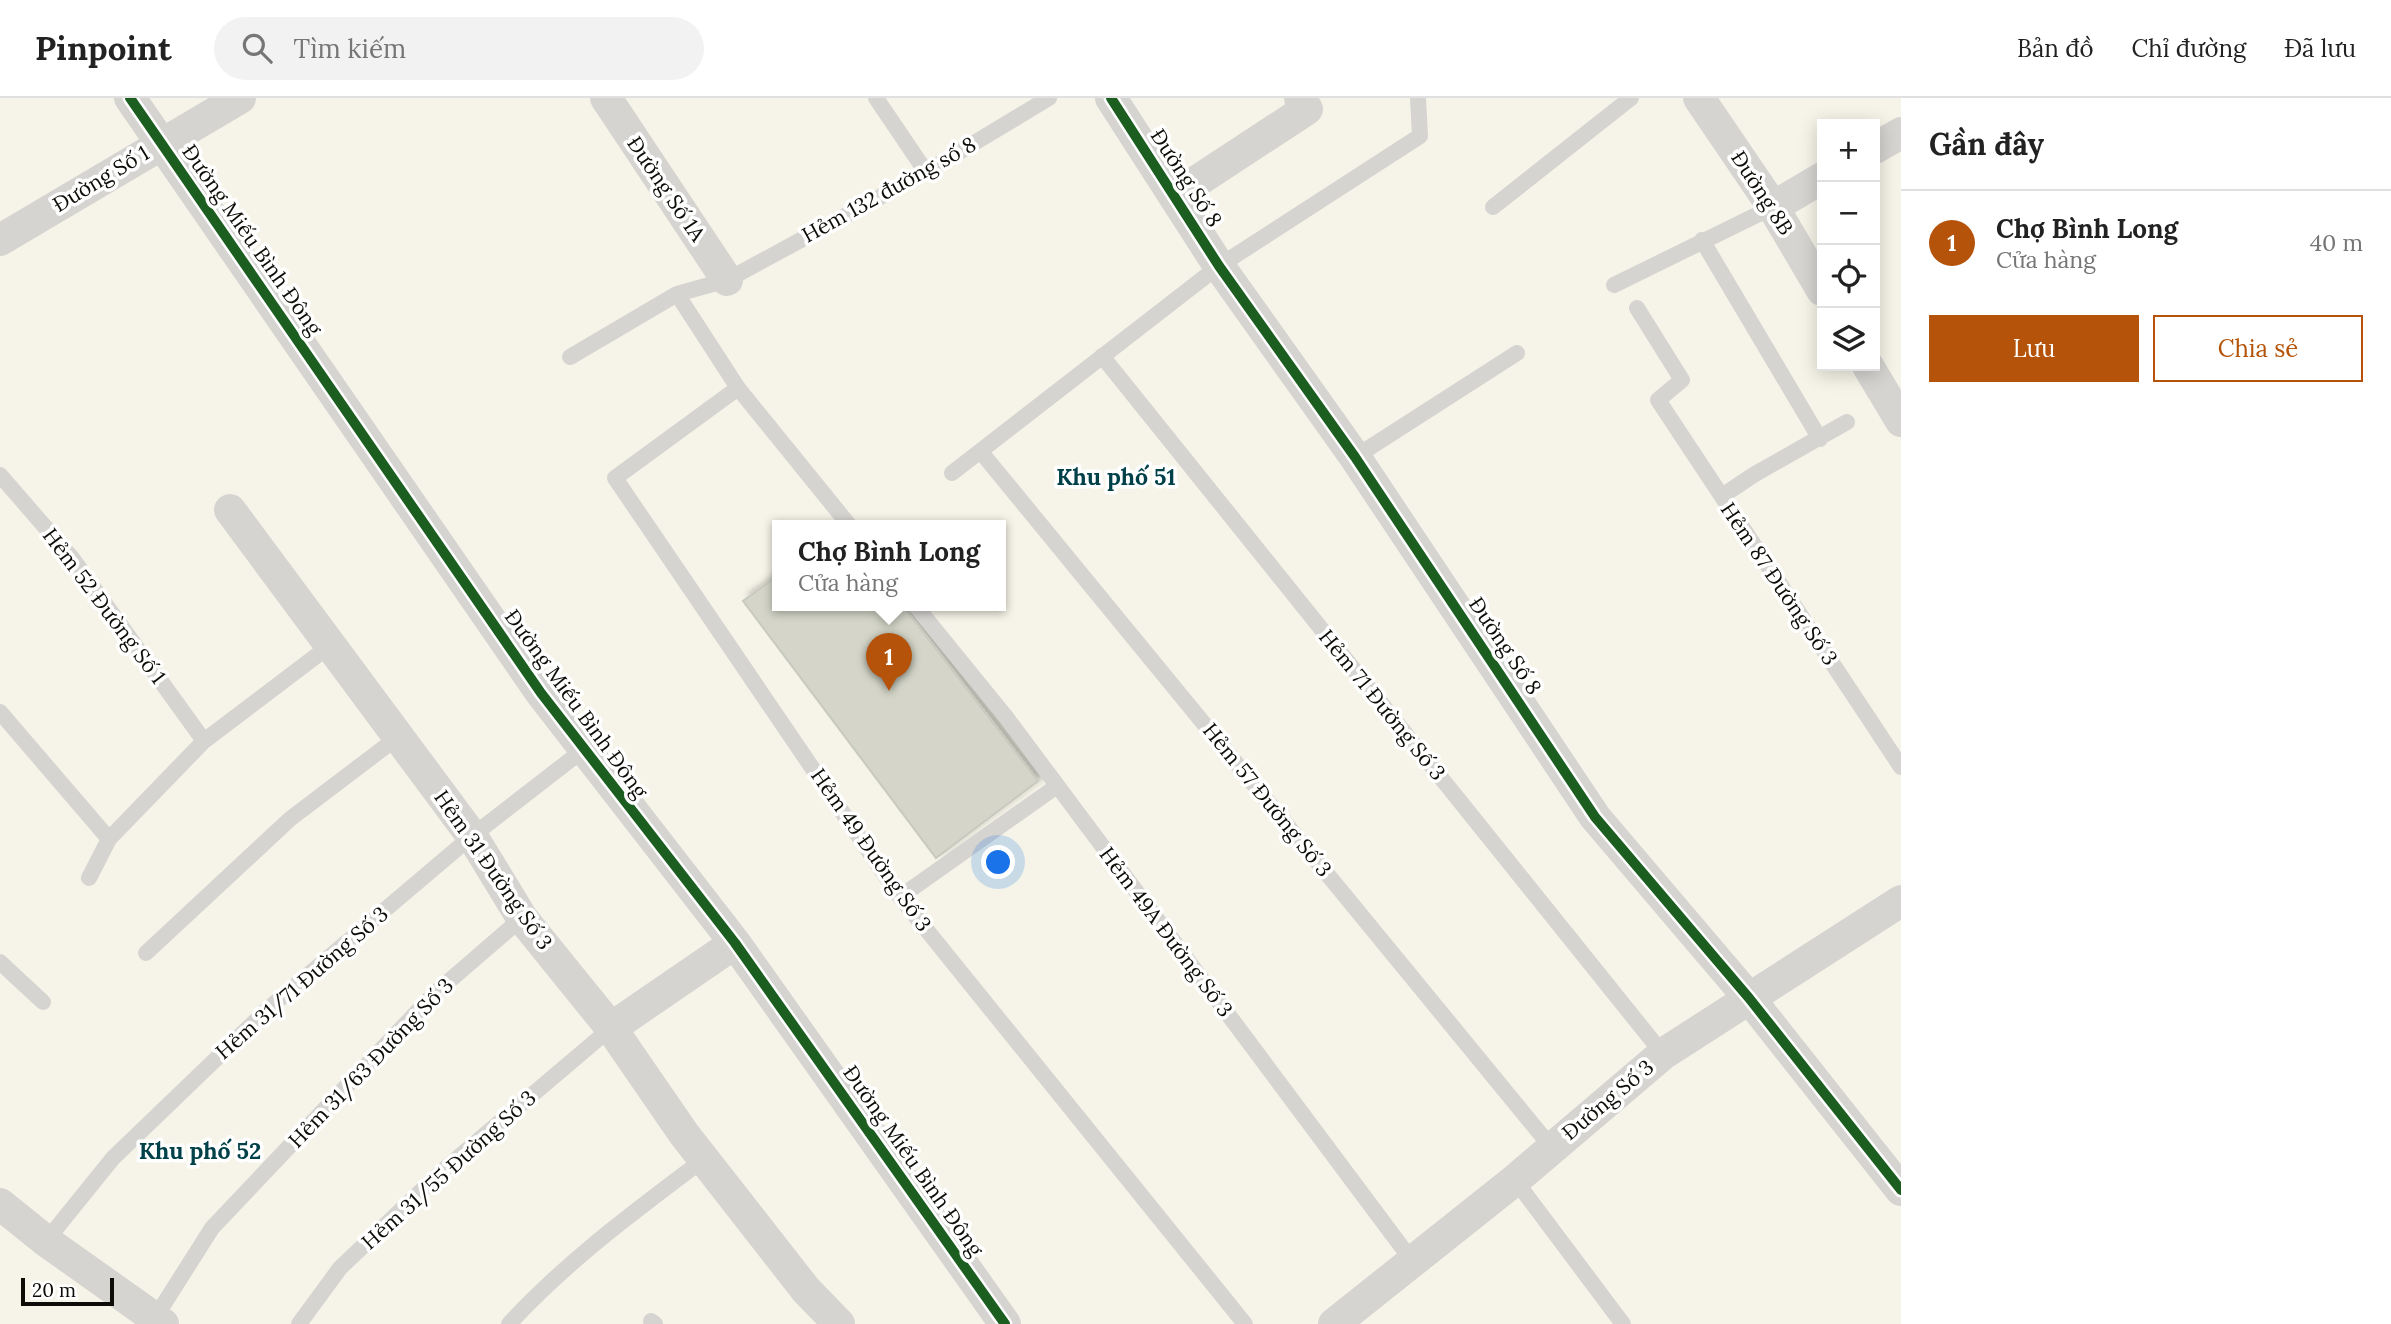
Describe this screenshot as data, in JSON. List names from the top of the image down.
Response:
{
  "streets": {
    "street": [
      "Đường Số 8",
      "Đường Số 1",
      "Đường Số 1A",
      "Đường 8B",
      "Đường Miếu Bình Đông",
      "Hẻm 31 Đường Số 3",
      "Đường Số 3"
    ],
    "lane": [
      "Hẻm 132 đường số 8",
      "Hẻm 87 Đường Số 3",
      "Hẻm 52 Đường Số 1",
      "Hẻm 71 Đường Số 3",
      "Hẻm 57 Đường Số 3",
      "Hẻm 49 Đường Số 3",
      "Hẻm 49A Đường Số 3",
      "Hẻm 31/71 Đường Số 3",
      "Hẻm 31/63 Đường Số 3",
      "Hẻm 31/55 Đường Số 3"
    ]
  },
  "crossings": [
    ["Đường Số 8", "Đường Số 3"],
    ["Đường Số 1", "Đường Miếu Bình Đông"],
    ["Đường Số 1A", "Hẻm 132 đường số 8"],
    ["Đường Miếu Bình Đông", "Hẻm 31/71 Đường Số 3"],
    ["Hẻm 71 Đường Số 3", "Đường Số 3"],
    ["Hẻm 57 Đường Số 3", "Đường Số 3"],
    ["Hẻm 31 Đường Số 3", "Hẻm 31/71 Đường Số 3"],
    ["Hẻm 31 Đường Số 3", "Hẻm 31/63 Đường Số 3"],
    ["Hẻm 31 Đường Số 3", "Hẻm 31/55 Đường Số 3"],
    ["Hẻm 49A Đường Số 3", "Đường Số 3"]
  ],
  "districts": ["Khu phố 51", "Khu phố 52"],
  "scale_bar": "20 m",
  "page": {
    "header": "Pinpoint",
    "search": "Tìm kiếm",
    "nav": ["Bản đồ", "Chỉ đường", "Đã lưu"],
    "heading": "Gần đây",
    "map_buttons": ["+", "−"],
    "list": [
      {
        "mark": "1",
        "name": "Chợ Bình Long",
        "note": "Cửa hàng",
        "value": "40 m"
      }
    ],
    "buttons": ["Lưu", "Chia sẻ"],
    "popup": ["Chợ Bình Long", "Cửa hàng"],
    "pins": "1",
    "scale": "20 m"
  }
}
